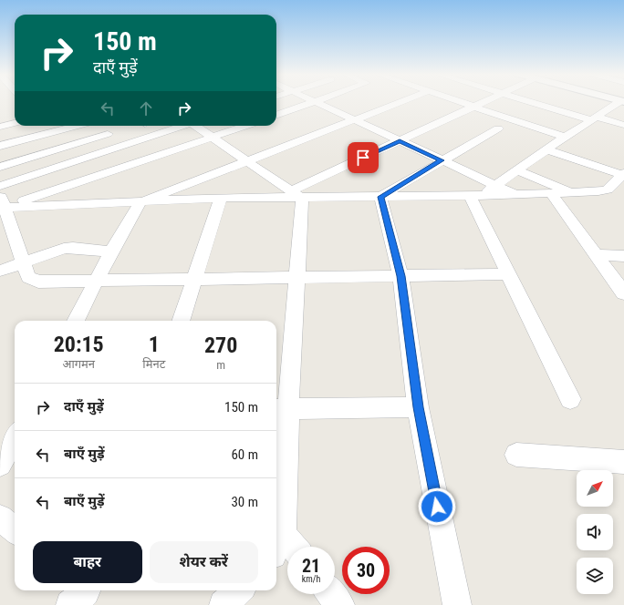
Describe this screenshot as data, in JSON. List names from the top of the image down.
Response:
{
  "north": "top right",
  "page": {
    "turn": ["150 m", "दाएँ मुड़ें"],
    "eta": [
      "20:15",
      "आगमन",
      "1",
      "मिनट",
      "270",
      "m"
    ],
    "list": [
      {
        "name": "दाएँ मुड़ें",
        "value": "150 m"
      },
      {
        "name": "बाएँ मुड़ें",
        "value": "60 m"
      },
      {
        "name": "बाएँ मुड़ें",
        "value": "30 m"
      }
    ],
    "buttons": ["बाहर", "शेयर करें"],
    "speed": "21 km/h",
    "limit": "30"
  }
}
